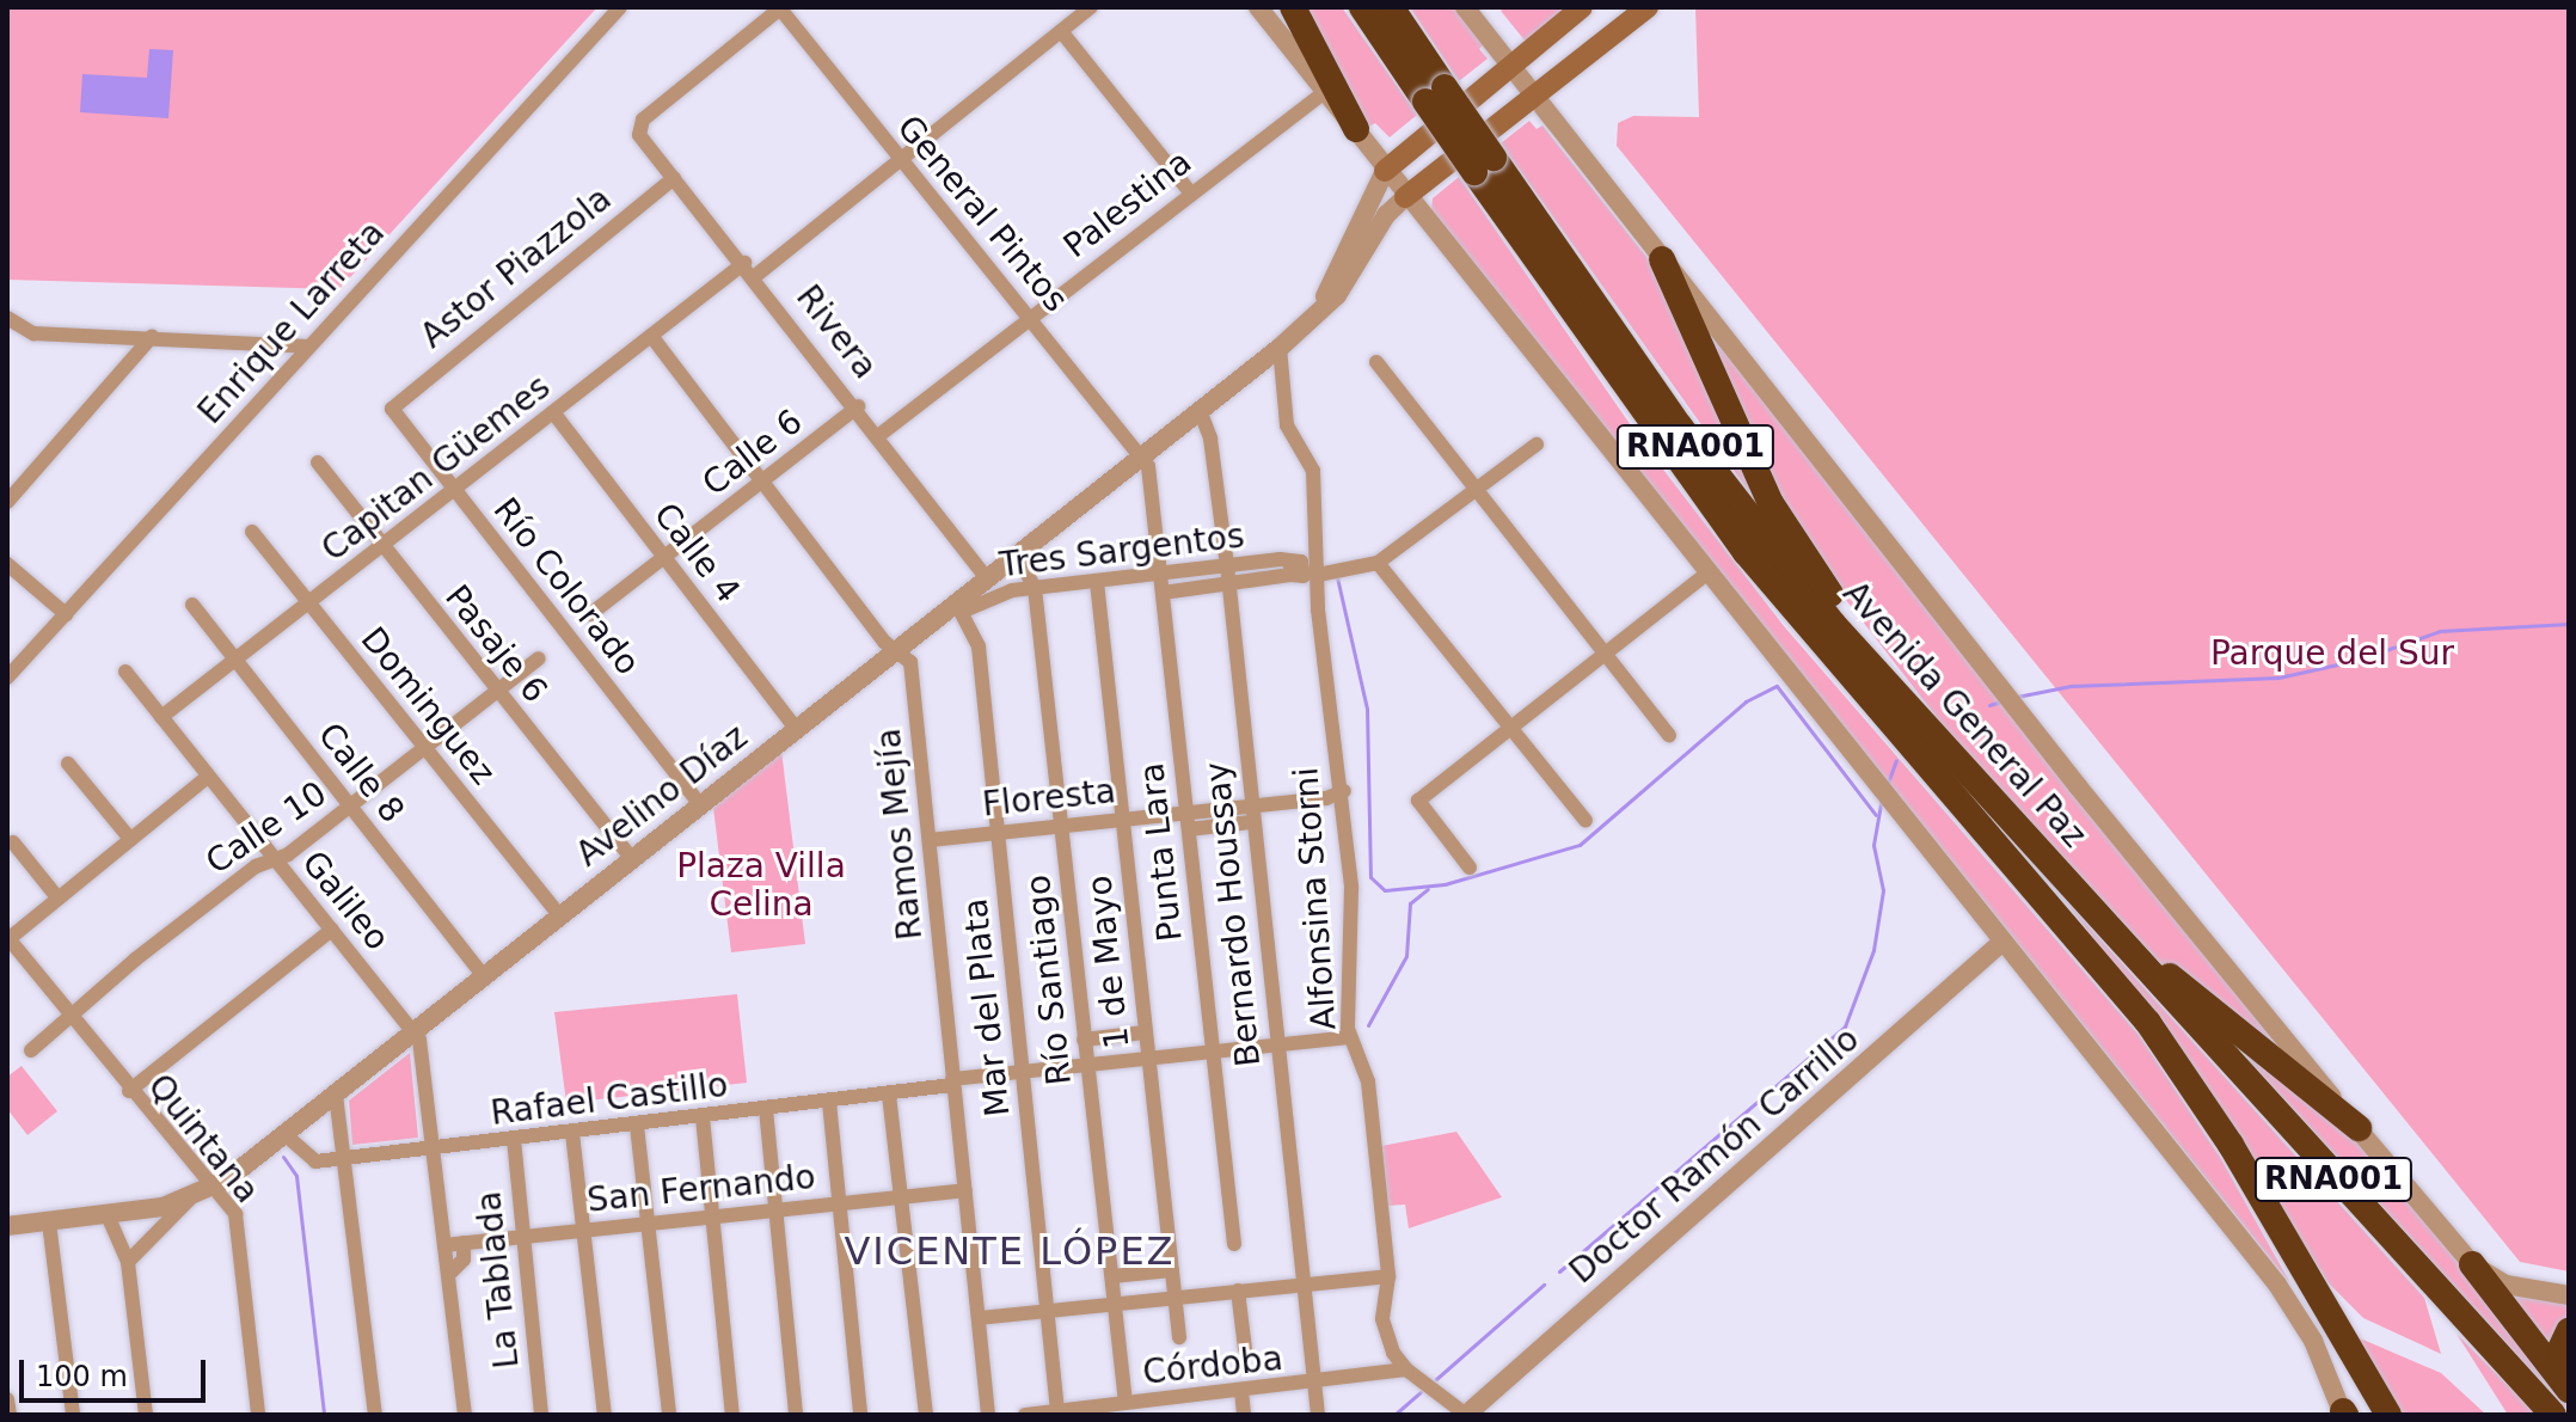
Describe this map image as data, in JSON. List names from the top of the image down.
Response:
{
  "streets": {
    "highway": ["RNA001", "Avenida General Paz"],
    "street": [
      "Palestina",
      "General Pintos",
      "Astor Piazzola",
      "Enrique Larreta",
      "Rivera",
      "Calle 6",
      "Capitan Güemes",
      "Tres Sargentos",
      "Calle 4",
      "Río Colorado",
      "Pasaje 6",
      "Dominguez",
      "Calle 8",
      "Avelino Díaz",
      "Floresta",
      "Calle 10",
      "Ramos Mejía",
      "Punta Lara",
      "Alfonsina Storni",
      "Galileo",
      "Bernardo Houssay",
      "1 de Mayo",
      "Río Santiago",
      "Mar del Plata",
      "Rafael Castillo",
      "Quintana",
      "Doctor Ramón Carrillo",
      "San Fernando",
      "La Tablada",
      "Córdoba"
    ]
  },
  "crossings": [
    ["Palestina", "General Pintos"],
    ["Palestina", "Rivera"],
    ["General Pintos", "Rivera"],
    ["General Pintos", "Avelino Díaz"],
    ["General Pintos", "Punta Lara"],
    ["Astor Piazzola", "Rivera"],
    ["Astor Piazzola", "Río Colorado"],
    ["Rivera", "Calle 6"],
    ["Rivera", "Capitan Güemes"],
    ["Rivera", "Avelino Díaz"],
    ["Calle 6", "Calle 4"],
    ["Calle 6", "Ramos Mejía"],
    ["Capitan Güemes", "Calle 4"],
    ["Capitan Güemes", "Río Colorado"],
    ["Capitan Güemes", "Pasaje 6"],
    ["Capitan Güemes", "Dominguez"],
    ["Capitan Güemes", "Calle 8"],
    ["Capitan Güemes", "Ramos Mejía"],
    ["Capitan Güemes", "Galileo"],
    ["Tres Sargentos", "Avelino Díaz"],
    ["Tres Sargentos", "Punta Lara"],
    ["Tres Sargentos", "Bernardo Houssay"],
    ["Tres Sargentos", "1 de Mayo"],
    ["Tres Sargentos", "Río Santiago"],
    ["Tres Sargentos", "Mar del Plata"],
    ["Calle 4", "Avelino Díaz"],
    ["Río Colorado", "Avelino Díaz"],
    ["Pasaje 6", "Avelino Díaz"],
    ["Pasaje 6", "Calle 10"],
    ["Dominguez", "Avelino Díaz"],
    ["Dominguez", "Calle 10"],
    ["Calle 8", "Avelino Díaz"],
    ["Calle 8", "Calle 10"],
    ["Avelino Díaz", "Ramos Mejía"],
    ["Avelino Díaz", "Punta Lara"],
    ["Avelino Díaz", "Alfonsina Storni"],
    ["Avelino Díaz", "Galileo"],
    ["Avelino Díaz", "Bernardo Houssay"],
    ["Avelino Díaz", "Río Santiago"],
    ["Avelino Díaz", "Mar del Plata"],
    ["Avelino Díaz", "Rafael Castillo"],
    ["Avelino Díaz", "Quintana"],
    ["Floresta", "Ramos Mejía"],
    ["Floresta", "Punta Lara"],
    ["Floresta", "Bernardo Houssay"],
    ["Floresta", "1 de Mayo"],
    ["Floresta", "Río Santiago"],
    ["Floresta", "Mar del Plata"],
    ["Calle 10", "Galileo"],
    ["Calle 10", "Quintana"],
    ["Ramos Mejía", "Rafael Castillo"],
    ["Ramos Mejía", "San Fernando"],
    ["Punta Lara", "Rafael Castillo"],
    ["Alfonsina Storni", "Rafael Castillo"],
    ["Alfonsina Storni", "Doctor Ramón Carrillo"],
    ["Alfonsina Storni", "Córdoba"],
    ["Bernardo Houssay", "Rafael Castillo"],
    ["Bernardo Houssay", "Córdoba"],
    ["1 de Mayo", "Rafael Castillo"],
    ["Río Santiago", "Rafael Castillo"],
    ["Río Santiago", "Córdoba"],
    ["Mar del Plata", "Rafael Castillo"],
    ["Mar del Plata", "Córdoba"],
    ["Rafael Castillo", "La Tablada"],
    ["San Fernando", "La Tablada"]
  ],
  "districts": ["VICENTE LÓPEZ"],
  "parks": ["Parque del Sur", "Plaza Villa Celina"],
  "scale_bar": "100 m"
}
